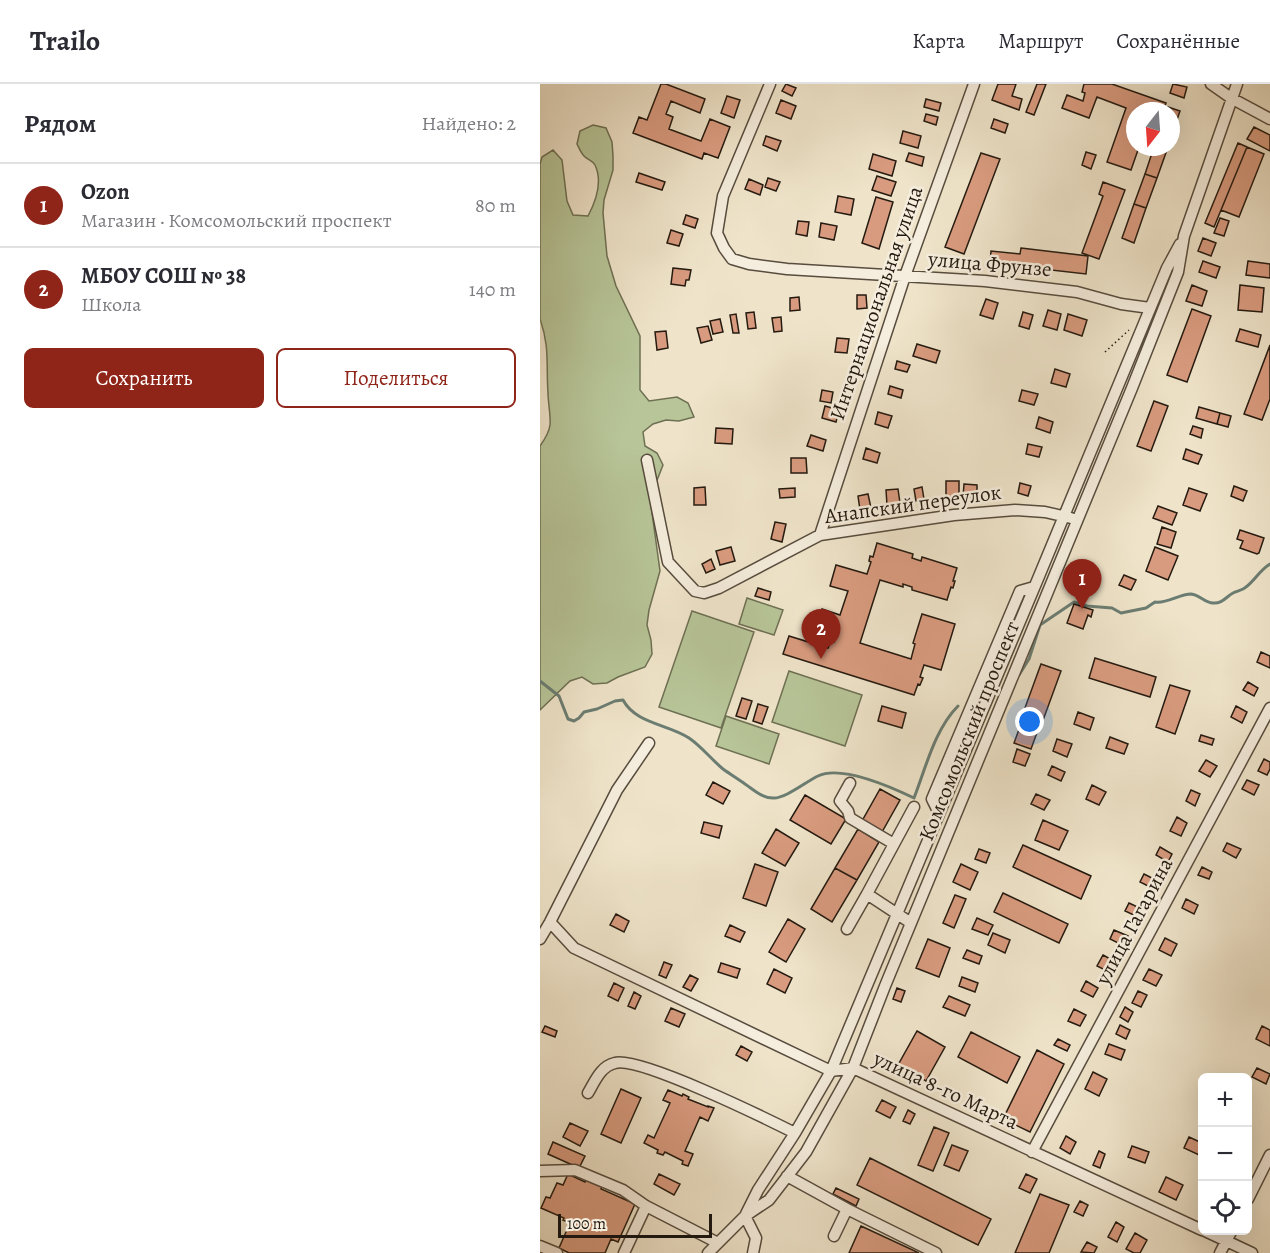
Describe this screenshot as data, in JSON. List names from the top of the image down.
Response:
{
  "streets": {
    "street": [
      "улица Фрунзе",
      "Интернациональная улица",
      "Анапский переулок",
      "Комсомольский проспект",
      "улица Гагарина",
      "улица 8-го Марта"
    ]
  },
  "crossings": [
    ["улица Фрунзе", "Интернациональная улица"],
    ["улица Фрунзе", "Комсомольский проспект"],
    ["Интернациональная улица", "Анапский переулок"],
    ["Анапский переулок", "Комсомольский проспект"],
    ["Комсомольский проспект", "улица 8-го Марта"],
    ["улица Гагарина", "улица 8-го Марта"]
  ],
  "scale_bar": "100 m",
  "north": "bottom",
  "page": {
    "header": "Trailo",
    "nav": ["Карта", "Маршрут", "Сохранённые"],
    "heading": ["Рядом", "Найдено: 2"],
    "list": [
      {
        "mark": "1",
        "name": "Ozon",
        "note": "Магазин · Комсомольский проспект",
        "value": "80 m"
      },
      {
        "mark": "2",
        "name": "МБОУ СОШ № 38",
        "note": "Школа",
        "value": "140 m"
      }
    ],
    "buttons": ["Сохранить", "Поделиться"],
    "pins": ["1", "2"],
    "map_buttons": ["+", "−"],
    "scale": "100 m"
  }
}
